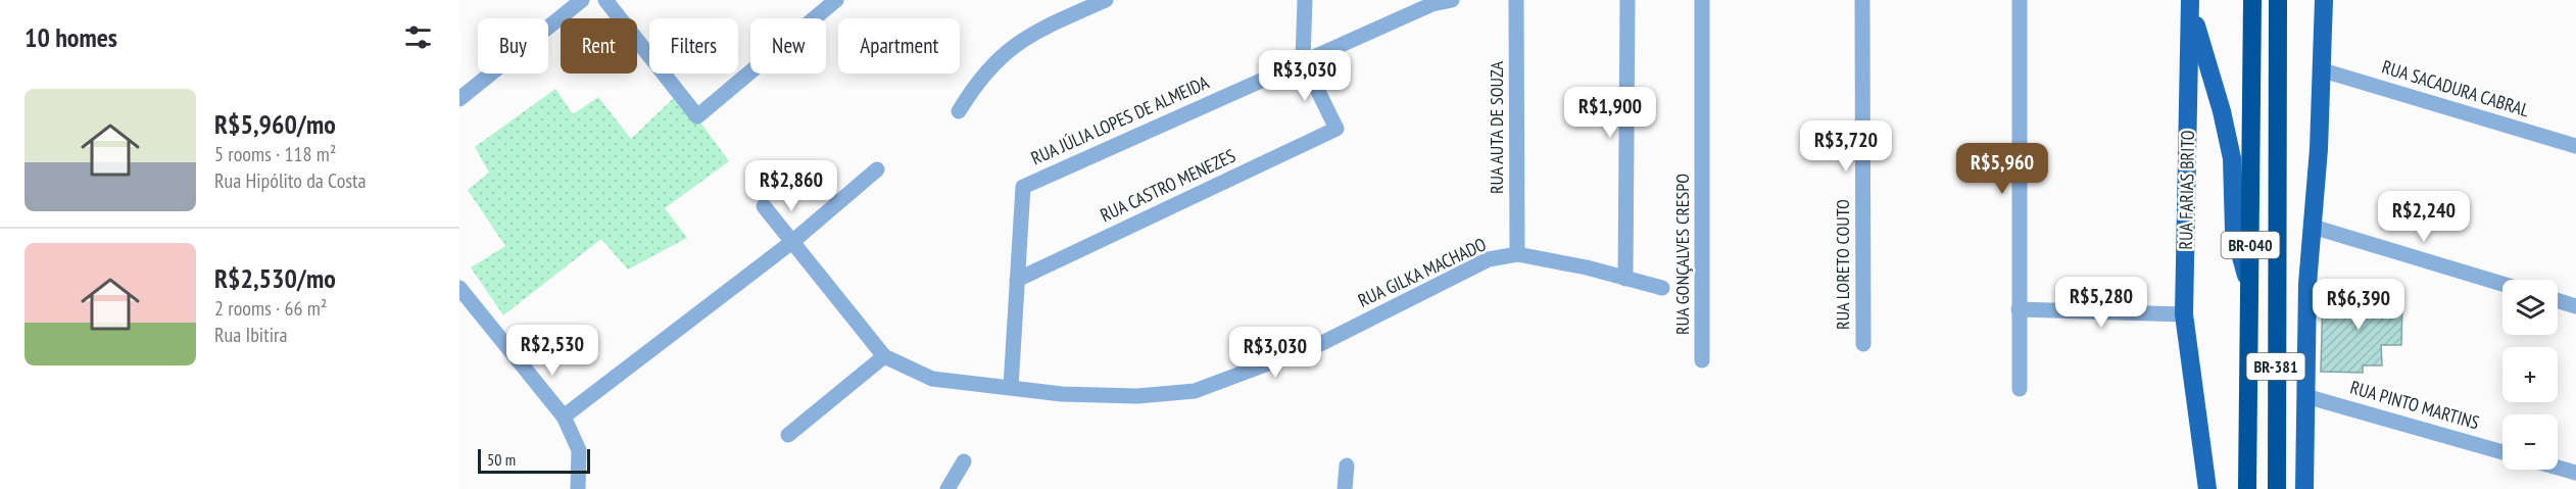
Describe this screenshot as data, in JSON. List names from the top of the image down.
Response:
{
  "streets": {
    "highway": ["BR-040", "BR-381"],
    "main road": ["RUA FARIAS BRITO"],
    "street": [
      "RUA SACADURA CABRAL",
      "RUA JÚLIA LOPES DE ALMEIDA",
      "RUA AUTA DE SOUZA",
      "RUA CASTRO MENEZES",
      "RUA GONÇALVES CRESPO",
      "RUA LORETO COUTO",
      "RUA GILKA MACHADO",
      "RUA PINTO MARTINS"
    ]
  },
  "crossings": [
    ["RUA JÚLIA LOPES DE ALMEIDA", "RUA CASTRO MENEZES"],
    ["RUA JÚLIA LOPES DE ALMEIDA", "RUA GILKA MACHADO"],
    ["RUA AUTA DE SOUZA", "RUA GILKA MACHADO"],
    ["BR-040", "BR-381"]
  ],
  "scale_bar": "50 m",
  "page": {
    "heading": "10 homes",
    "chip": [
      "Buy",
      "Rent",
      "Filters",
      "New",
      "Apartment"
    ],
    "price": [
      "R$3,030",
      "R$1,900",
      "R$3,720",
      "R$5,960",
      "R$2,860",
      "R$2,240",
      "R$5,280",
      "R$6,390",
      "R$2,530",
      "R$3,030"
    ],
    "list": [
      {
        "name": "R$5,960/mo",
        "note": "5 rooms · 118 m² · Rua Hipólito da Costa"
      },
      {
        "name": "R$2,530/mo",
        "note": "2 rooms · 66 m² · Rua Ibitira"
      }
    ],
    "map_buttons": ["+", "−"],
    "scale": "50 m"
  }
}
